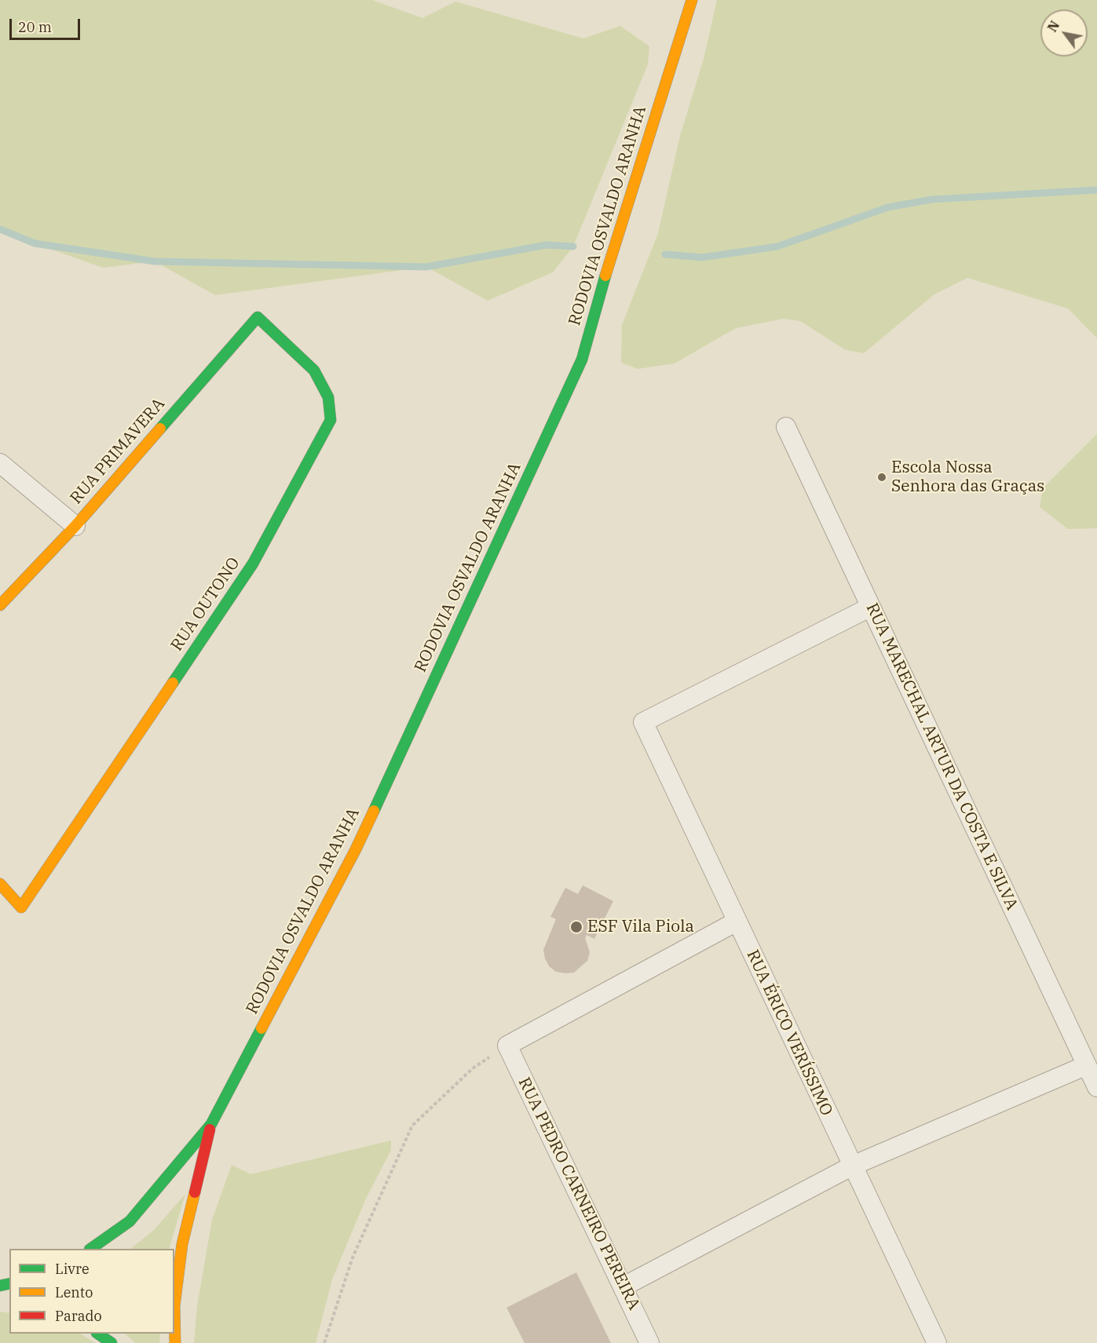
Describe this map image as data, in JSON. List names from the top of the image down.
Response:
{
  "streets": {
    "main road": ["RODOVIA OSVALDO ARANHA", "RUA PRIMAVERA", "RUA OUTONO"],
    "street": ["RUA MARECHAL ARTUR DA COSTA E SILVA", "RUA ÉRICO VERÍSSIMO", "RUA PEDRO CARNEIRO PEREIRA"]
  },
  "crossings": [
    ["RUA PRIMAVERA", "RUA OUTONO"],
    ["RUA MARECHAL ARTUR DA COSTA E SILVA", "RUA ÉRICO VERÍSSIMO"]
  ],
  "places": ["Escola Nossa Senhora das Graças", "ESF Vila Piola"],
  "legend": ["Livre", "Lento", "Parado"],
  "scale_bar": "20 m",
  "north": "top left"
}
